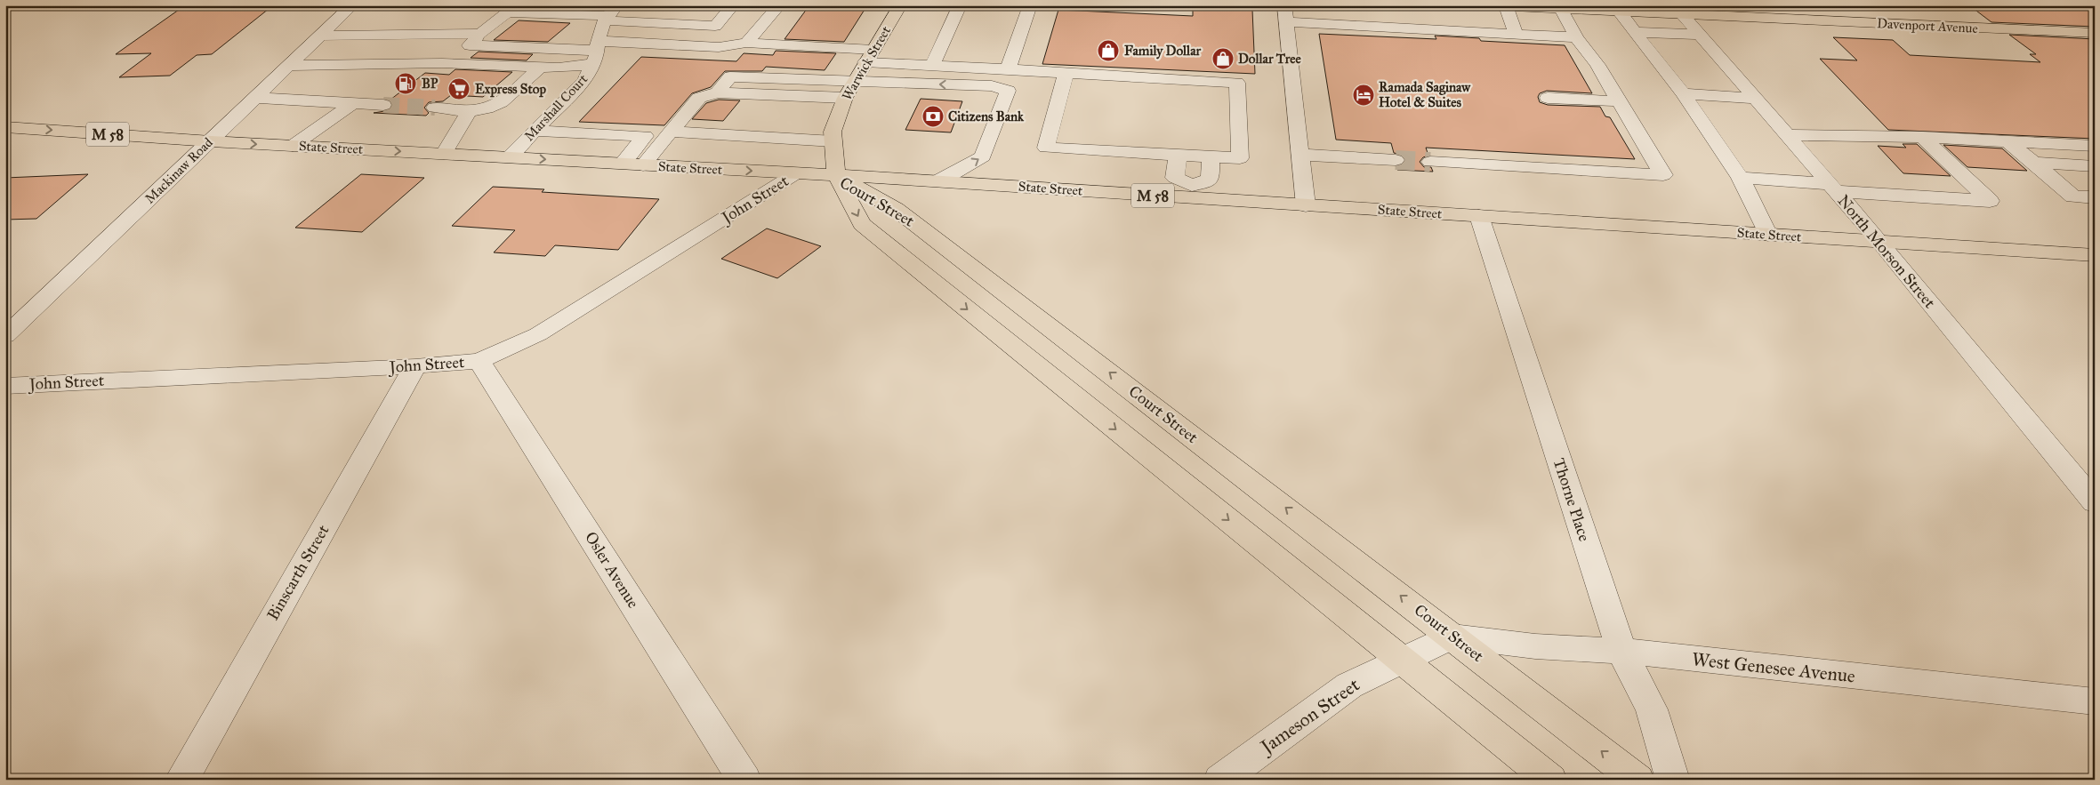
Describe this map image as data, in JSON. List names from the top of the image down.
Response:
{
  "streets": {
    "main road": [
      "Davenport Avenue",
      "Warwick Street",
      "M 58",
      "State Street",
      "Court Street"
    ],
    "street": [
      "Marshall Court",
      "Mackinaw Road",
      "John Street",
      "North Morson Street",
      "Thorne Place",
      "Osler Avenue",
      "Binscarth Street",
      "West Genesee Avenue",
      "Jameson Street"
    ]
  },
  "crossings": [
    ["Davenport Avenue", "North Morson Street"],
    ["Warwick Street", "State Street"],
    ["Warwick Street", "Court Street"],
    ["Marshall Court", "State Street"],
    ["State Street", "Mackinaw Road"],
    ["State Street", "John Street"],
    ["State Street", "Court Street"],
    ["State Street", "North Morson Street"],
    ["State Street", "Thorne Place"],
    ["John Street", "Osler Avenue"],
    ["John Street", "Binscarth Street"],
    ["Court Street", "West Genesee Avenue"],
    ["Court Street", "Jameson Street"],
    ["Thorne Place", "West Genesee Avenue"],
    ["West Genesee Avenue", "Jameson Street"]
  ],
  "places": {
    "shop": ["Family Dollar", "Dollar Tree"],
    "fuel station": ["BP"],
    "supermarket": ["Express Stop"],
    "hotel": ["Ramada Saginaw Hotel & Suites"],
    "bank": ["Citizens Bank"]
  }
}
